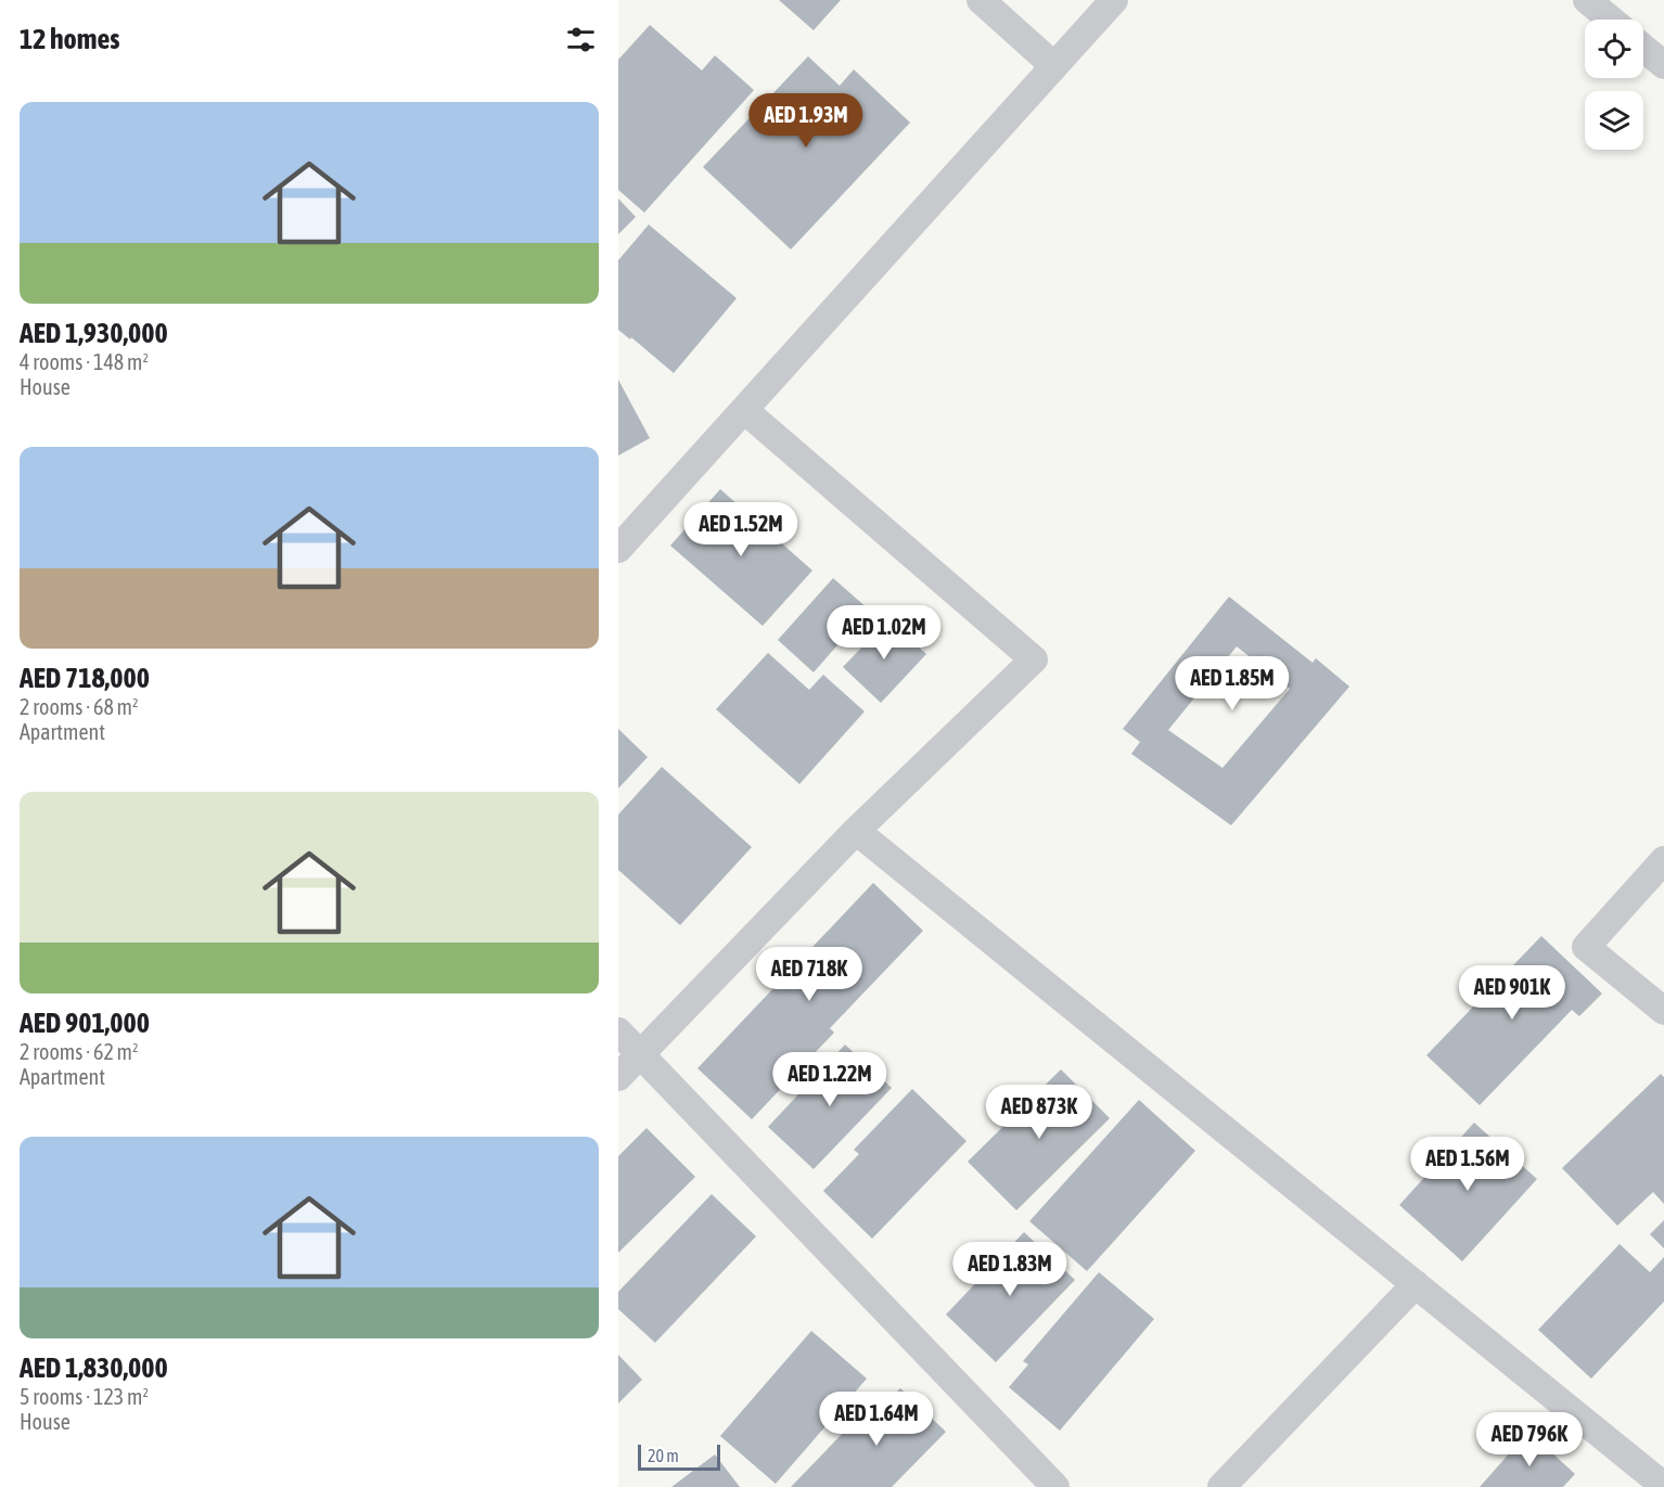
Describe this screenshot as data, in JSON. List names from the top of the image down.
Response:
{
  "scale_bar": "20 m",
  "page": {
    "heading": "12 homes",
    "list": [
      {
        "name": "AED 1,930,000",
        "note": "4 rooms · 148 m² · House"
      },
      {
        "name": "AED 718,000",
        "note": "2 rooms · 68 m² · Apartment"
      },
      {
        "name": "AED 901,000",
        "note": "2 rooms · 62 m² · Apartment"
      },
      {
        "name": "AED 1,830,000",
        "note": "5 rooms · 123 m² · House"
      }
    ],
    "price": [
      "AED 1.93M",
      "AED 1.52M",
      "AED 1.02M",
      "AED 1.85M",
      "AED 718K",
      "AED 901K",
      "AED 1.22M",
      "AED 873K",
      "AED 1.56M",
      "AED 1.83M",
      "AED 1.64M",
      "AED 796K"
    ],
    "scale": "20 m"
  }
}
